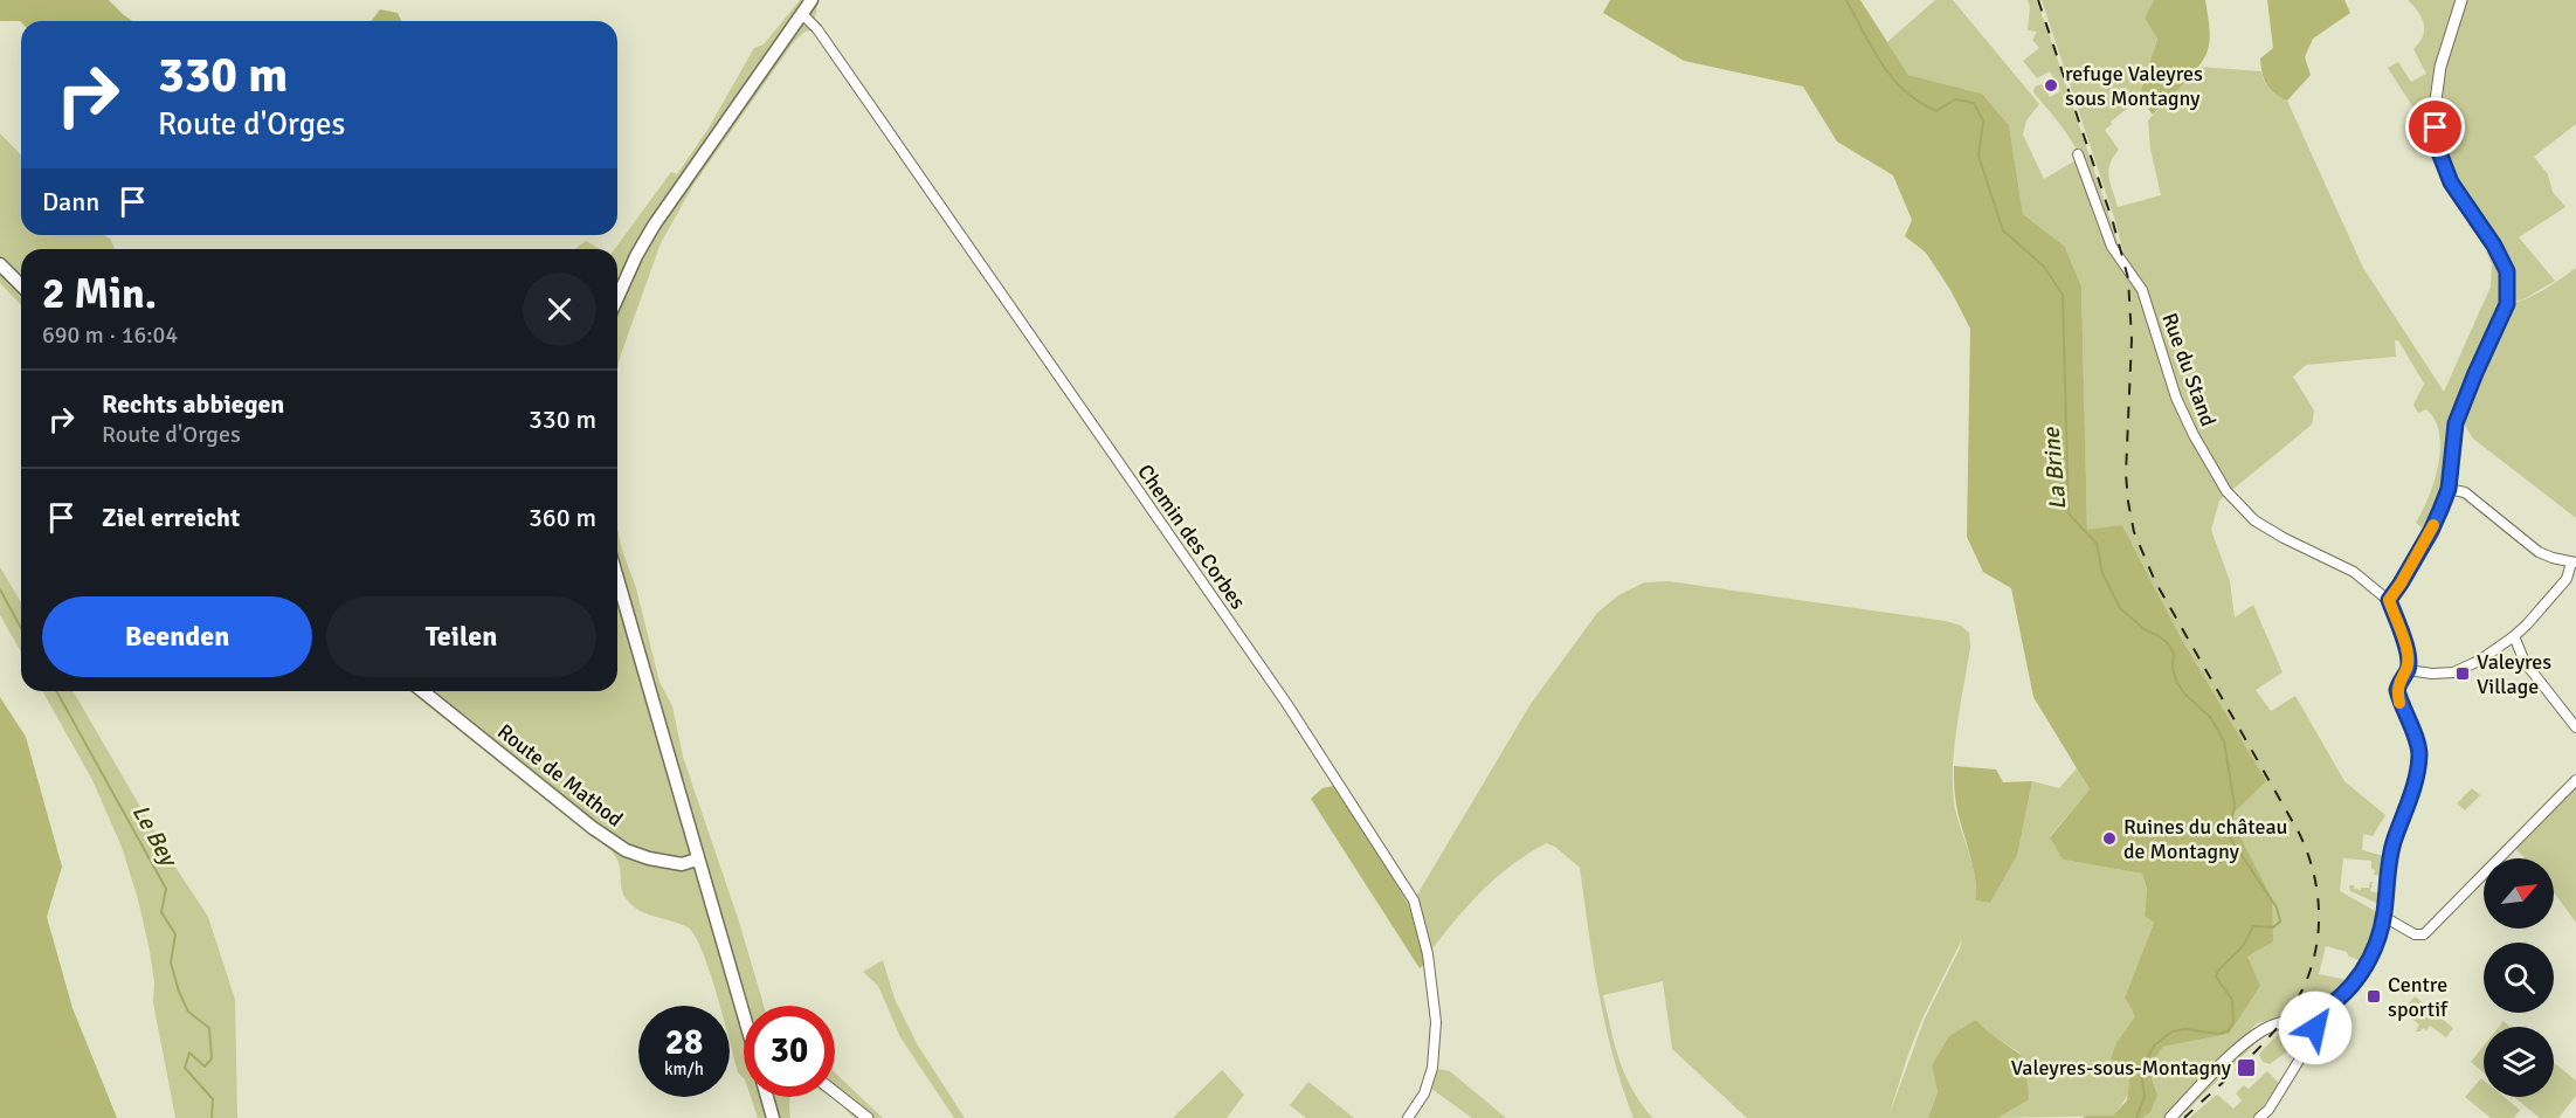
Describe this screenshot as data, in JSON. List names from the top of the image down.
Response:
{
  "streets": {
    "main road": ["Route de Mathod"],
    "street": ["Rue du Stand", "Chemin des Corbes"]
  },
  "water": ["La Brine", "Le Bey"],
  "places": {
    "other": ["refuge Valeyres sous Montagny", "Ruines du château de Montagny"],
    "transit": ["Valeyres Village", "Centre sportif", "Valeyres-sous-Montagny"]
  },
  "north": "top right",
  "page": {
    "turn": ["330 m", "Route d'Orges"],
    "then": "Dann",
    "heading": ["2 Min.", "690 m · 16:04"],
    "list": [
      {
        "name": "Rechts abbiegen",
        "note": "Route d'Orges",
        "value": "330 m"
      },
      {
        "name": "Ziel erreicht",
        "value": "360 m"
      }
    ],
    "buttons": ["Beenden", "Teilen"],
    "speed": "28 km/h",
    "limit": "30"
  }
}
